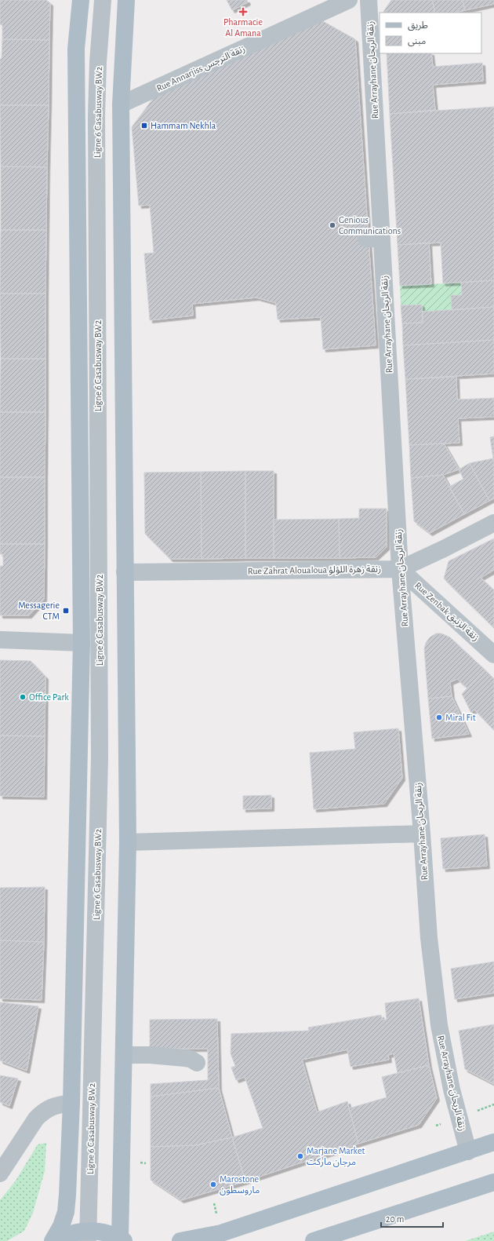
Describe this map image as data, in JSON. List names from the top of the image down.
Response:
{
  "streets": {
    "street": [
      "Rue Annarjiss زنقة النرجس",
      "Rue Arrayhane زنقة الريحان",
      "Ligne 6 Casabusway BW2",
      "Rue Zahrat Aloualoua زنقة زهرة اللؤلؤ",
      "Rue Zenbak زنقة الزنبق"
    ]
  },
  "crossings": [
    ["Rue Arrayhane زنقة الريحان", "Rue Zahrat Aloualoua زنقة زهرة اللؤلؤ"],
    ["Rue Arrayhane زنقة الريحان", "Rue Zenbak زنقة الزنبق"],
    ["Rue Zahrat Aloualoua زنقة زهرة اللؤلؤ", "Rue Zenbak زنقة الزنبق"]
  ],
  "places": {
    "health": ["Pharmacie Al Amana"],
    "transit": ["Hammam Nekhla", "Messagerie CTM"],
    "other": [
      "Genious Communications",
      "Office Park",
      "Miral Fit",
      "Marjane Market مرجان ماركت",
      "Marostone ماروسطون"
    ]
  },
  "legend": ["طريق", "مبنى"],
  "scale_bar": "20 m"
}
